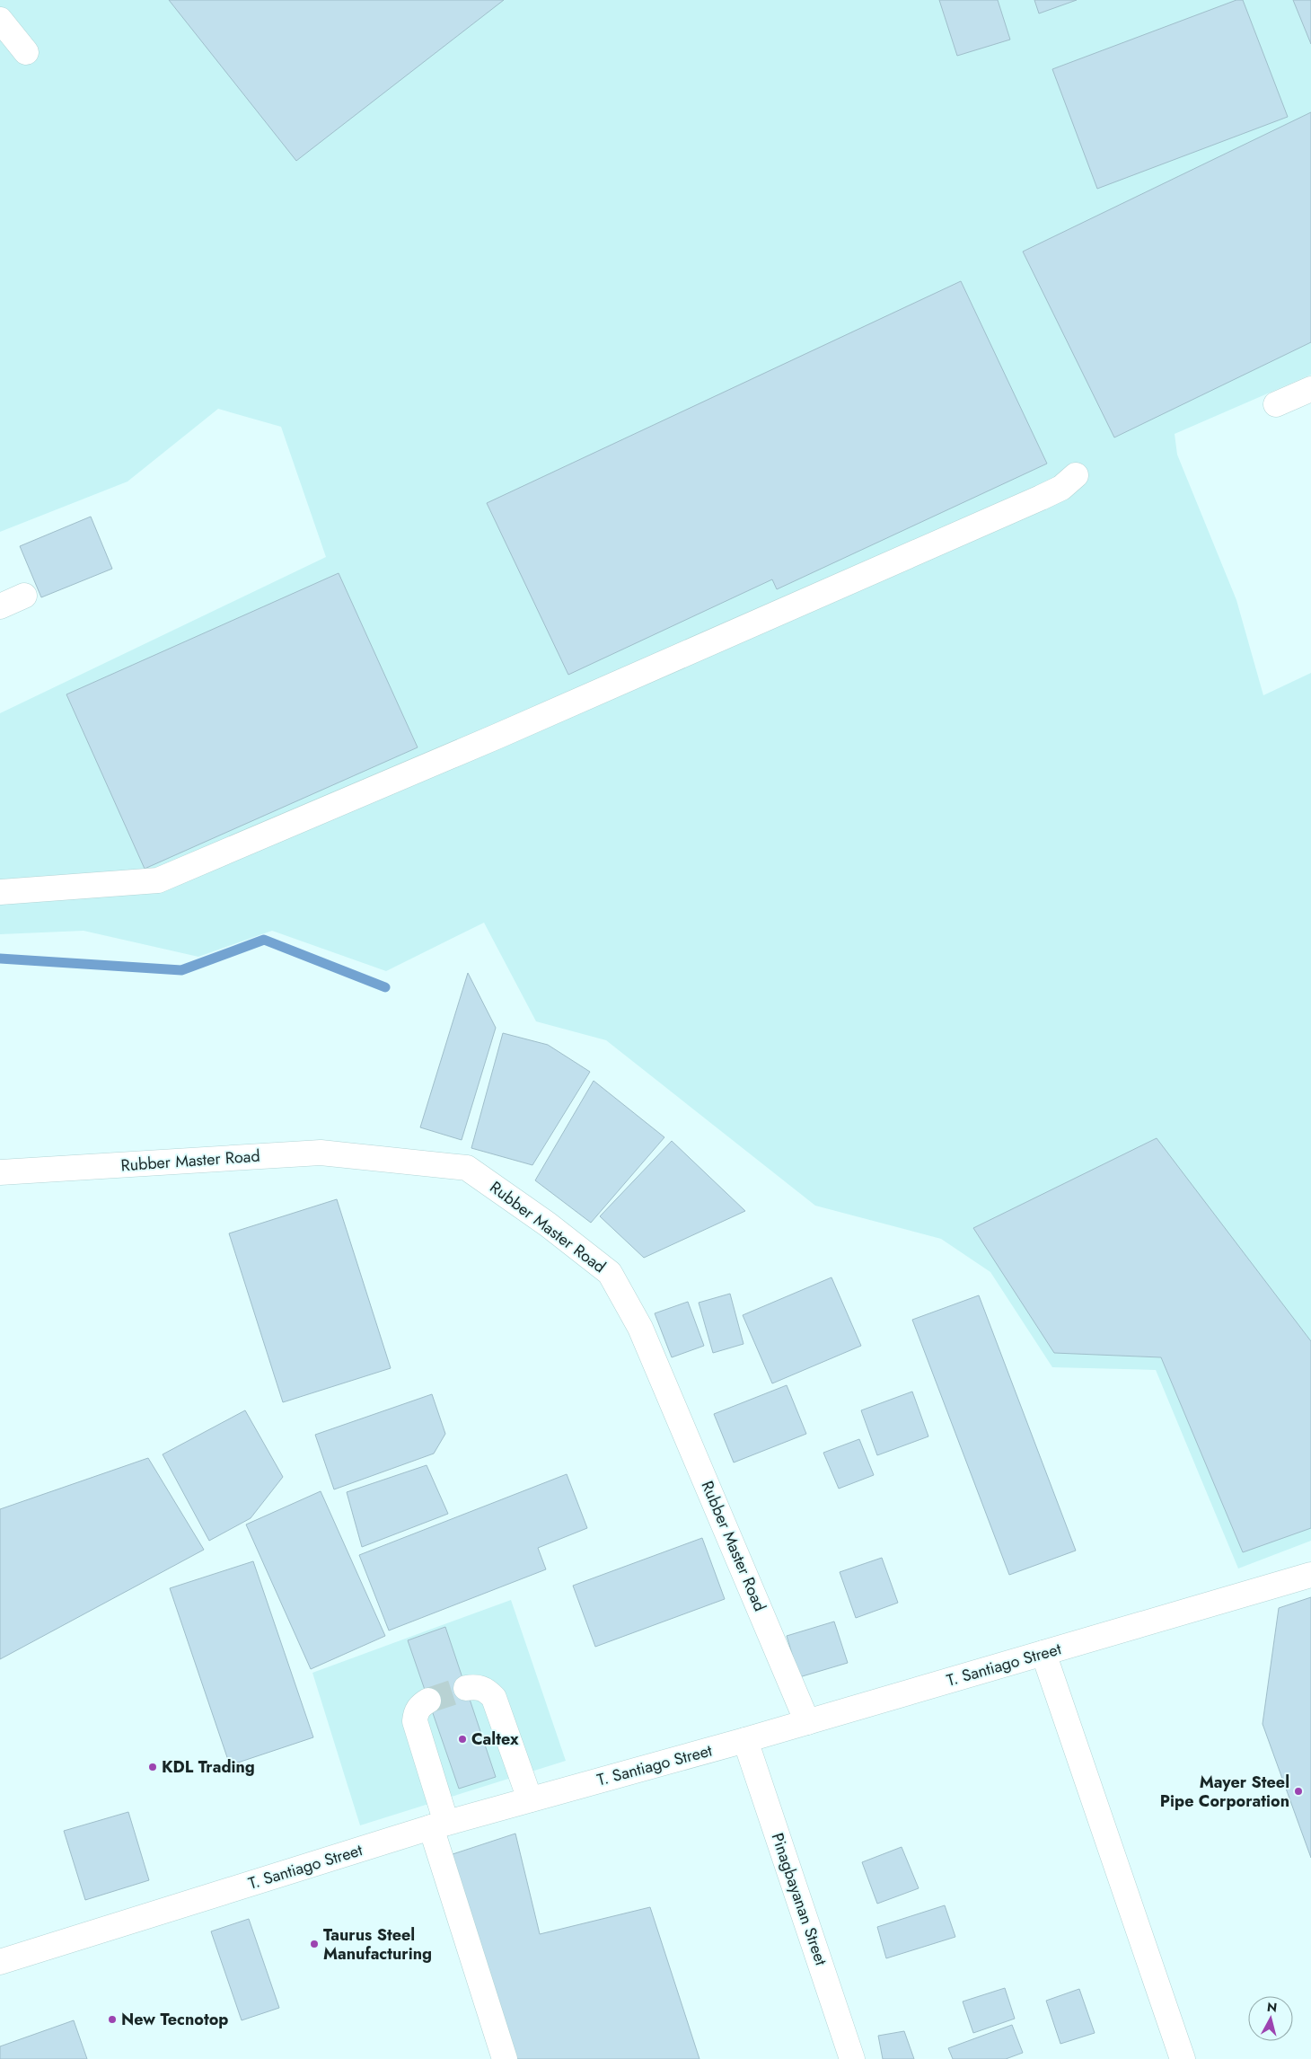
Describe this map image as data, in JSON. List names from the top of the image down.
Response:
{
  "streets": {
    "street": ["Rubber Master Road", "T. Santiago Street", "Pinagbayanan Street"]
  },
  "crossings": [
    ["Rubber Master Road", "T. Santiago Street"],
    ["T. Santiago Street", "Pinagbayanan Street"]
  ],
  "places": [
    "Caltex",
    "KDL Trading",
    "Mayer Steel Pipe Corporation",
    "Taurus Steel Manufacturing",
    "New Tecnotop"
  ],
  "north": "top"
}
